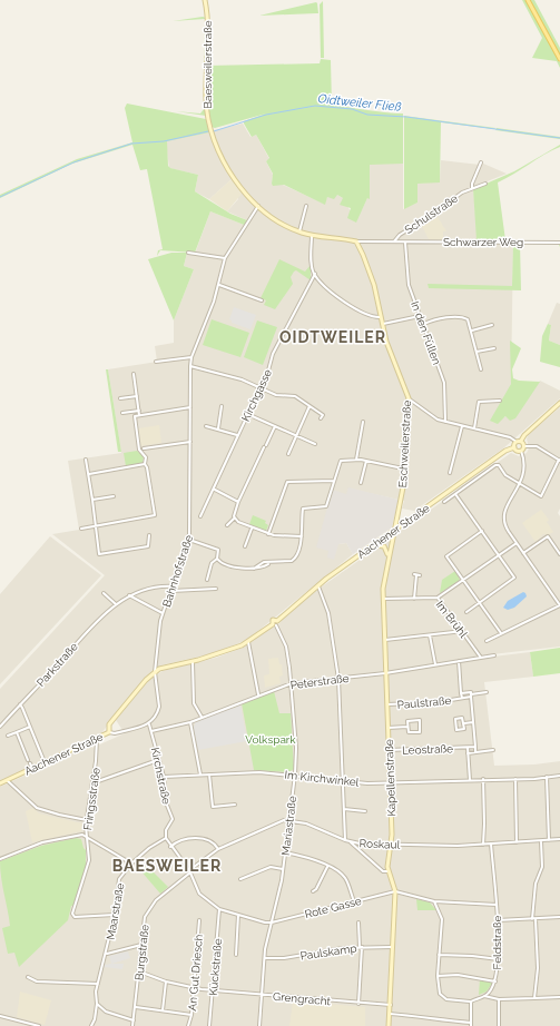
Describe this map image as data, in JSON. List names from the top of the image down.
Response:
{
  "streets": {
    "street": [
      "Baesweilerstraße",
      "Schulstraße",
      "Schwarzer Weg",
      "In den Füllen",
      "Kirchgasse",
      "Eschweilerstraße",
      "Aachener Straße",
      "Bahnhofstraße",
      "Im Brühl",
      "Parkstraße",
      "Peterstraße",
      "Paulstraße",
      "Leostraße",
      "Kirchstraße",
      "Im Kirchwinkel",
      "Kapellenstraße",
      "Fringsstraße",
      "Mariastraße",
      "Roskaul",
      "Rote Gasse",
      "Maarstraße",
      "Feldstraße",
      "Paulskamp",
      "Burgstraße",
      "Kückstraße",
      "An Gut Driesch",
      "Grengracht"
    ]
  },
  "crossings": [
    ["Baesweilerstraße", "Bahnhofstraße"],
    ["Schulstraße", "Schwarzer Weg"],
    ["Schulstraße", "In den Füllen"],
    ["Schulstraße", "Eschweilerstraße"],
    ["Schwarzer Weg", "In den Füllen"],
    ["Eschweilerstraße", "Aachener Straße"],
    ["Eschweilerstraße", "Kapellenstraße"],
    ["Aachener Straße", "Bahnhofstraße"],
    ["Aachener Straße", "Kapellenstraße"],
    ["Aachener Straße", "Fringsstraße"],
    ["Aachener Straße", "Mariastraße"],
    ["Bahnhofstraße", "Parkstraße"],
    ["Im Brühl", "Peterstraße"],
    ["Im Brühl", "Kapellenstraße"],
    ["Peterstraße", "Paulstraße"],
    ["Peterstraße", "Kirchstraße"],
    ["Peterstraße", "Kapellenstraße"],
    ["Peterstraße", "Mariastraße"],
    ["Paulstraße", "Kapellenstraße"],
    ["Leostraße", "Im Kirchwinkel"],
    ["Leostraße", "Kapellenstraße"],
    ["Kirchstraße", "Im Kirchwinkel"],
    ["Kirchstraße", "Maarstraße"],
    ["Im Kirchwinkel", "Kapellenstraße"],
    ["Im Kirchwinkel", "Mariastraße"],
    ["Kapellenstraße", "Roskaul"],
    ["Kapellenstraße", "Rote Gasse"],
    ["Kapellenstraße", "Paulskamp"],
    ["Kapellenstraße", "Grengracht"],
    ["Fringsstraße", "Maarstraße"],
    ["Mariastraße", "Roskaul"],
    ["Mariastraße", "Rote Gasse"],
    ["Mariastraße", "Paulskamp"],
    ["Mariastraße", "Grengracht"],
    ["Roskaul", "Feldstraße"],
    ["Burgstraße", "Grengracht"],
    ["Kückstraße", "Grengracht"],
    ["An Gut Driesch", "Grengracht"]
  ],
  "districts": ["OIDTWEILER", "BAESWEILER"],
  "water": ["Oidtweiler Fließ"],
  "parks": ["Volkspark"]
}
